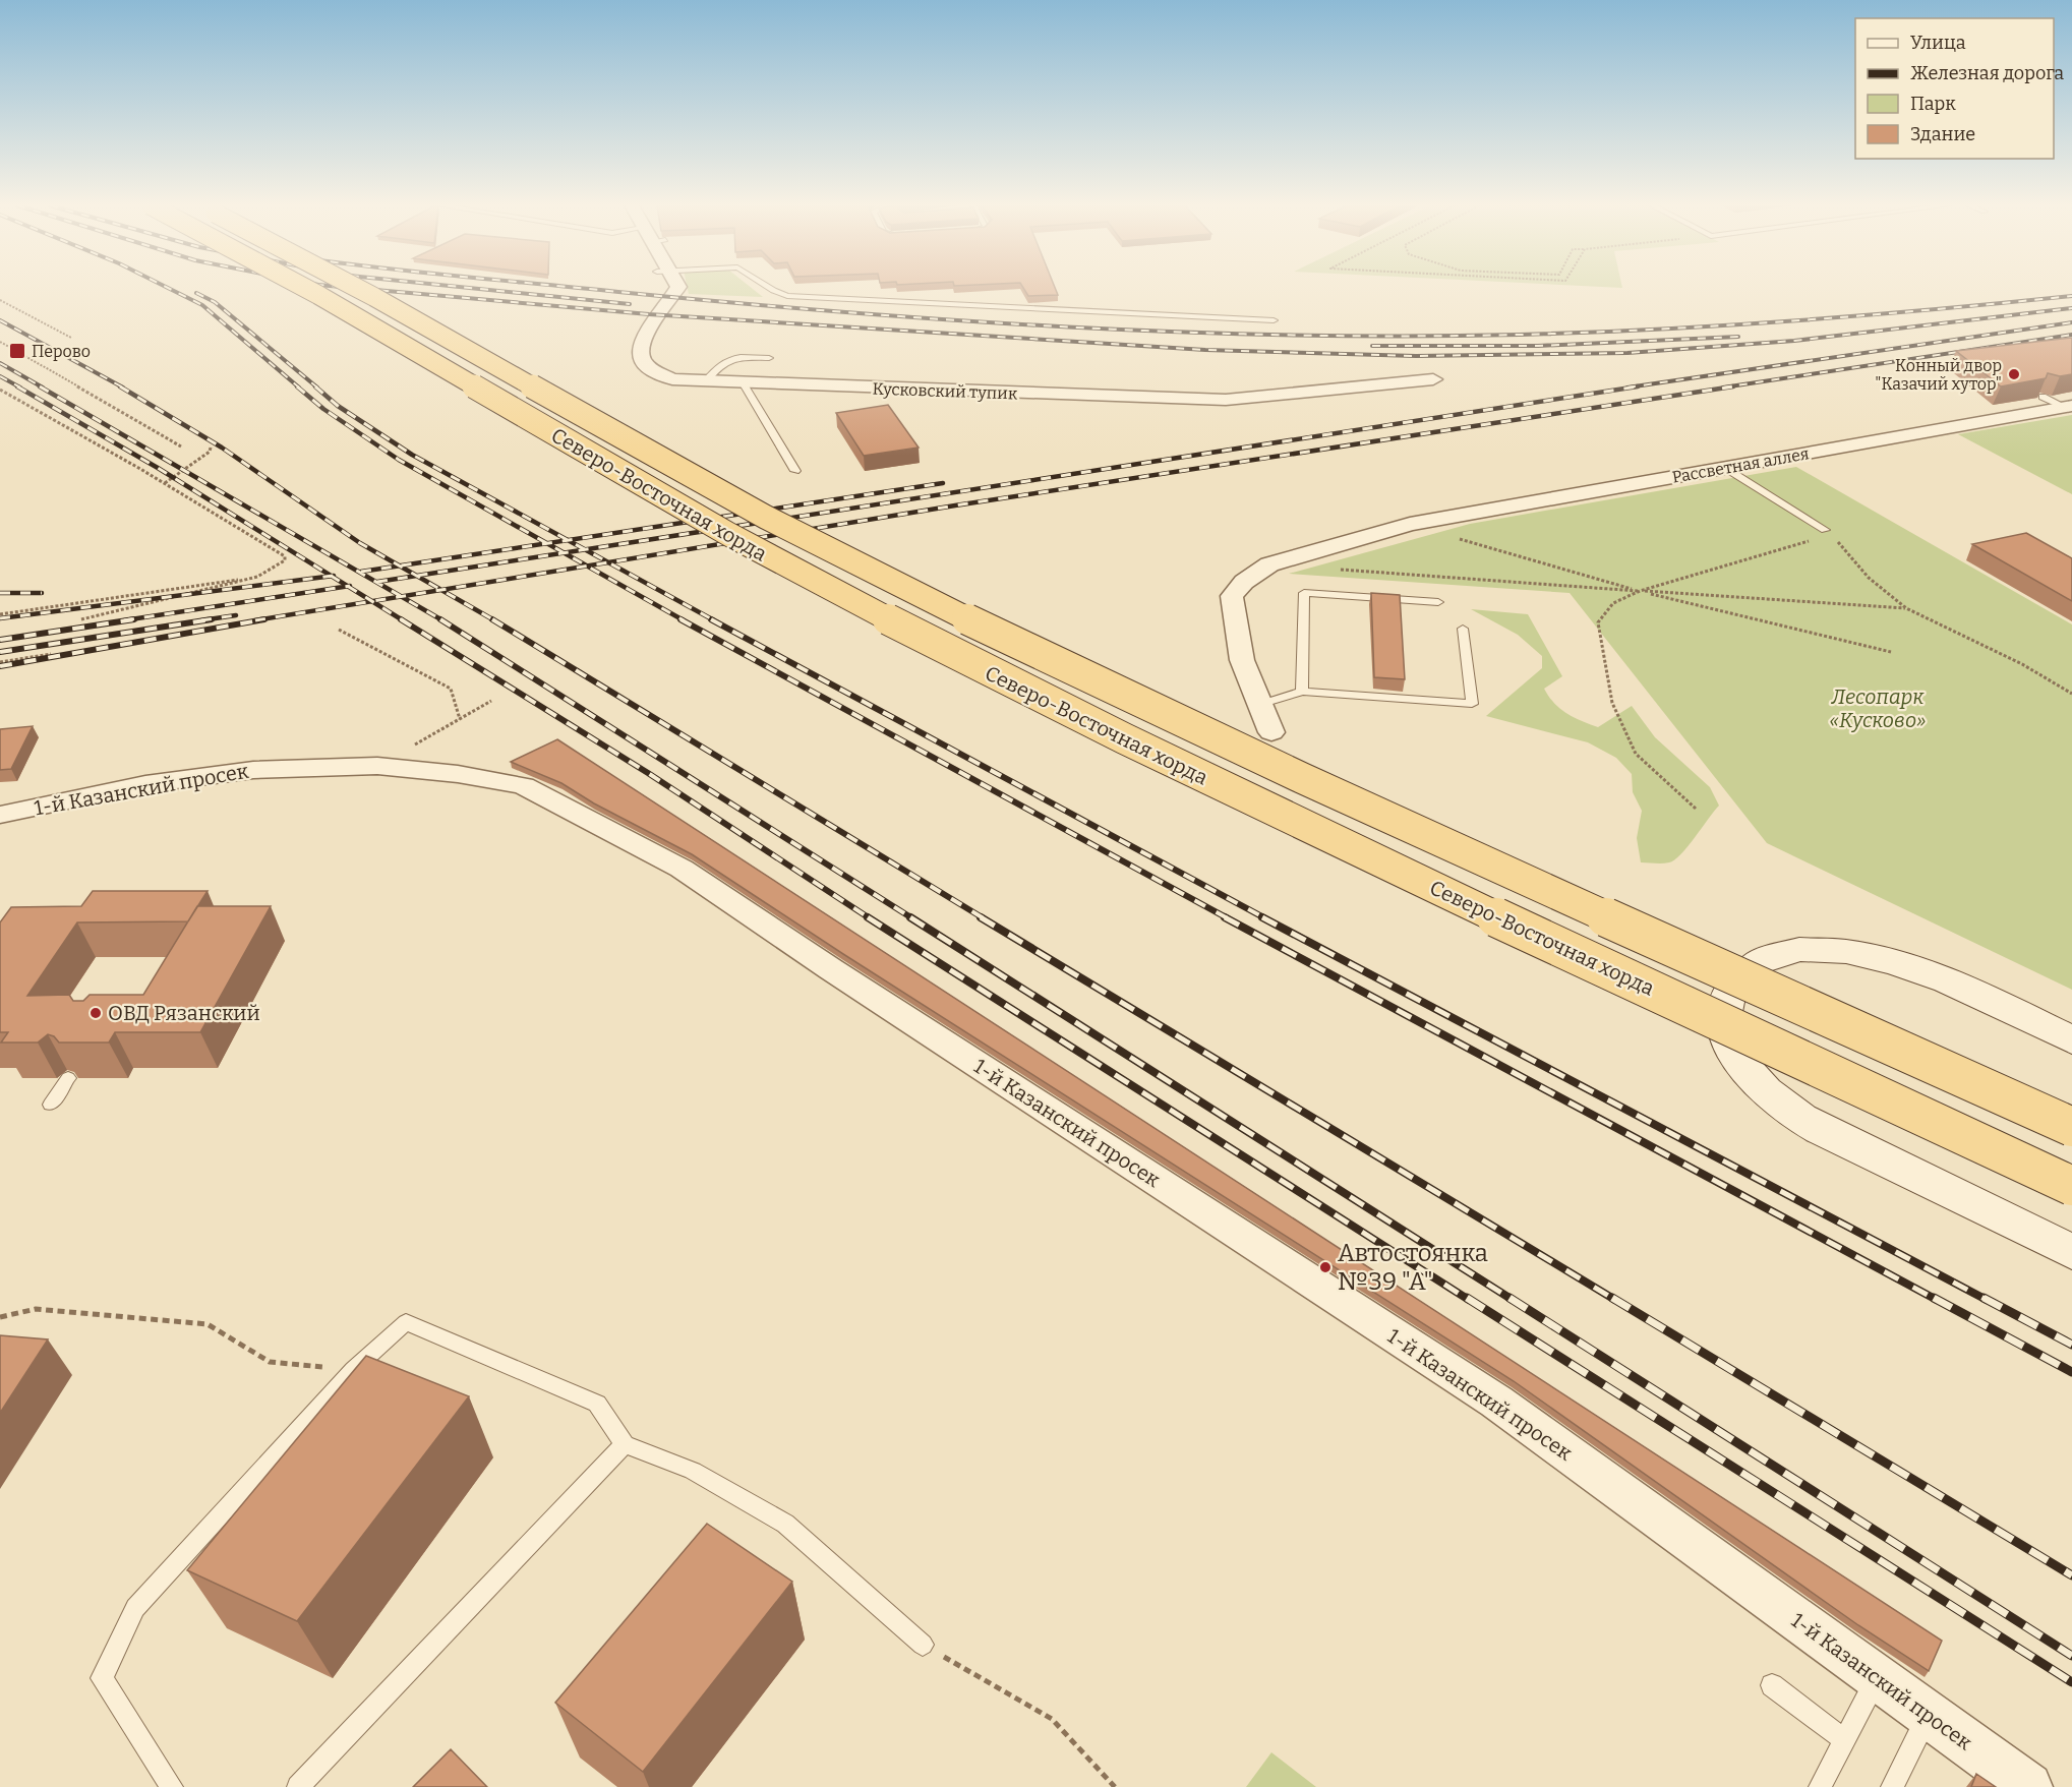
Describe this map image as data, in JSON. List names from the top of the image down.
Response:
{
  "streets": {
    "main road": ["Северо-Восточная хорда"],
    "street": ["Кусковский тупик", "Рассветная аллея", "1-й Казанский просек"]
  },
  "parks": ["Лесопарк «Кусково»"],
  "places": {
    "transit": ["Перово"],
    "other": ["Конный двор \"Казачий хутор\"", "ОВД Рязанский", "Автостоянка №39 \"А\""]
  },
  "legend": [
    "Улица",
    "Железная дорога",
    "Парк",
    "Здание"
  ]
}
